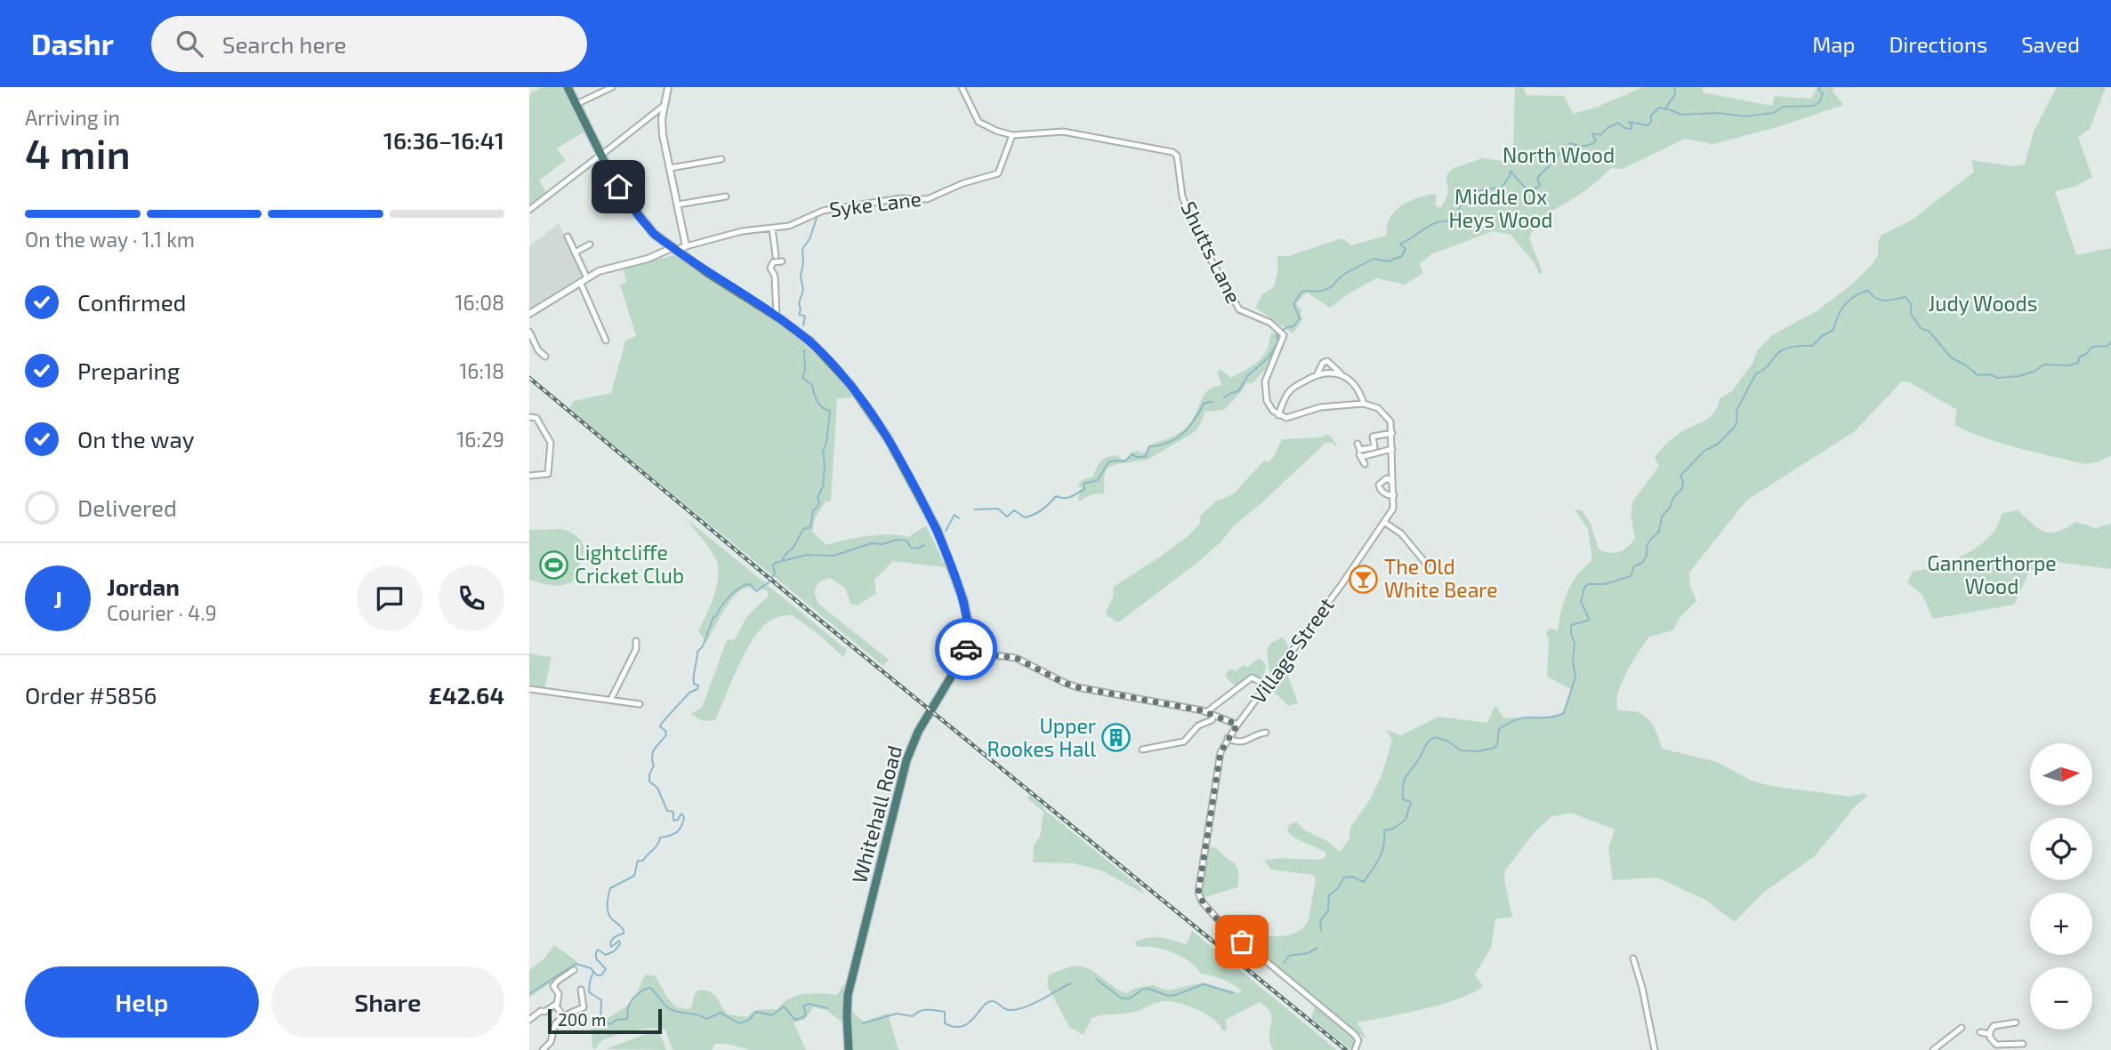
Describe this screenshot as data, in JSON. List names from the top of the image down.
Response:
{
  "streets": {
    "highway": ["Whitehall Road"],
    "street": ["Syke Lane", "Shutts Lane", "Village Street"]
  },
  "crossings": [
    ["Syke Lane", "Shutts Lane"],
    ["Syke Lane", "Whitehall Road"]
  ],
  "parks": [
    "North Wood",
    "Middle Ox Heys Wood",
    "Judy Woods",
    "Gannerthorpe Wood"
  ],
  "places": {
    "sports": ["Lightcliffe Cricket Club"],
    "bar": ["The Old White Beare"],
    "building": ["Upper Rookes Hall"]
  },
  "scale_bar": "200 m",
  "north": "right",
  "page": {
    "header": "Dashr",
    "search": "Search here",
    "nav": ["Map", "Directions", "Saved"],
    "heading": ["4 min", "Arriving in", "16:36–16:41"],
    "panel": [
      "Jordan",
      "Courier · 4.9",
      "Order #5856",
      "£42.64"
    ],
    "bar": "On the way · 1.1 km",
    "list": [
      ["Confirmed", "16:08"],
      ["Preparing", "16:18"],
      ["On the way", "16:29"],
      "Delivered"
    ],
    "round": "J",
    "map_buttons": ["+", "−"],
    "buttons": ["Help", "Share"],
    "scale": "200 m"
  }
}
